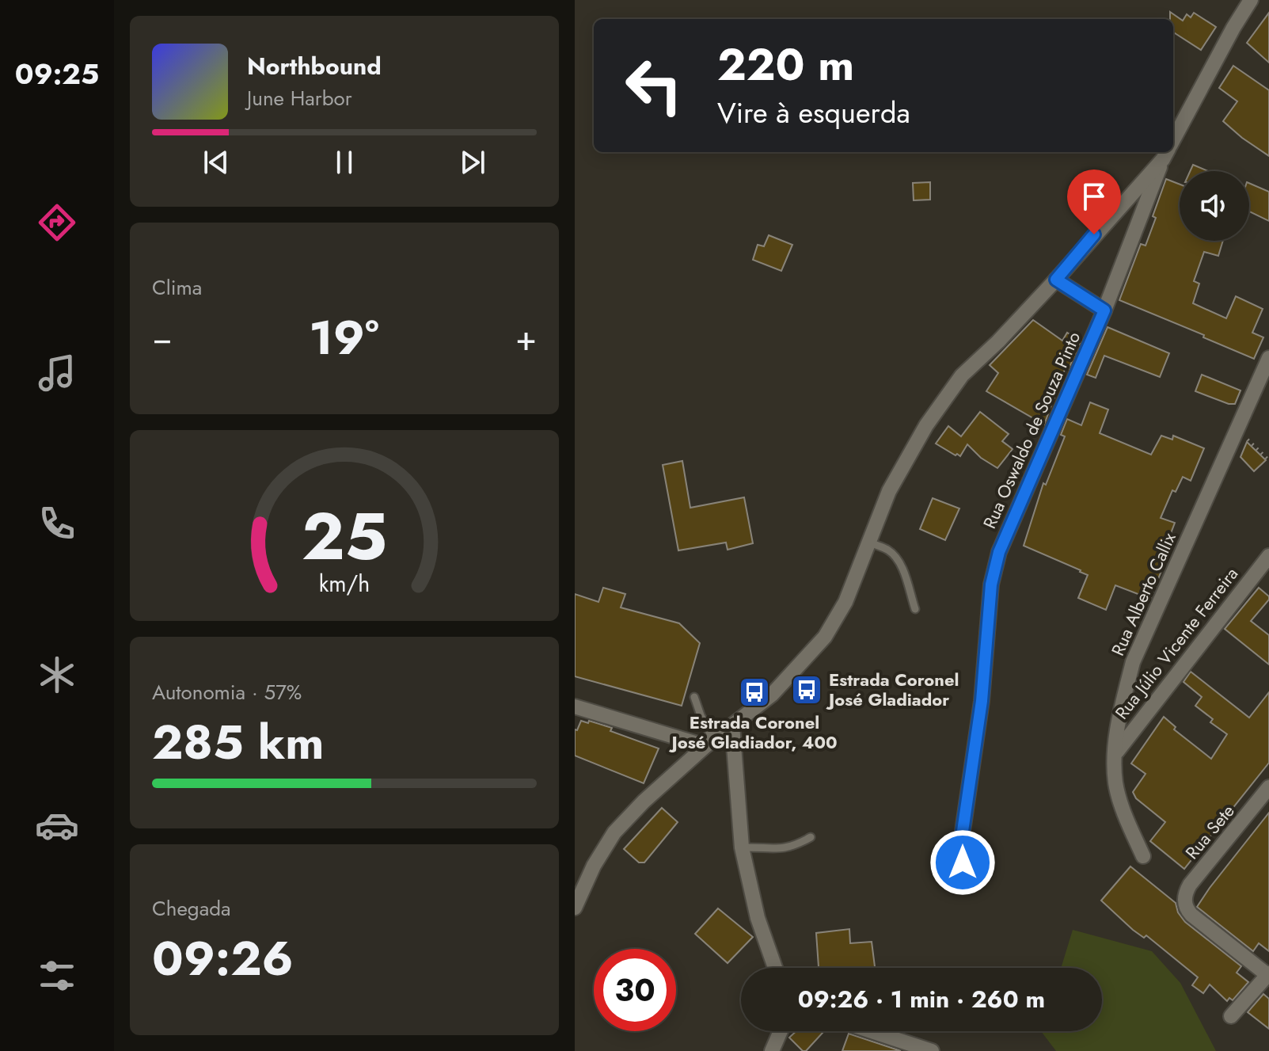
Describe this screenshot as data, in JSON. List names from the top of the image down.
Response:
{
  "streets": {
    "street": [
      "Rua Oswaldo de Souza Pinto",
      "Rua Alberto Callix",
      "Rua Júlio Vicente Ferreira",
      "Rua Sete"
    ]
  },
  "crossings": [
    ["Rua Alberto Callix", "Rua Júlio Vicente Ferreira"]
  ],
  "places": {
    "bus stop": ["Estrada Coronel José Gladiador", "Estrada Coronel José Gladiador, 400"]
  },
  "page": {
    "tabs": "09:25",
    "turn": ["220 m", "Vire à esquerda"],
    "song": ["Northbound", "June Harbor"],
    "tile": [
      "Clima",
      ["Autonomia · 57%", "285 km"],
      ["Chegada", "09:26"]
    ],
    "heat": ["−", "19°", "+"],
    "limit": "30",
    "trip": "09:26 · 1 min · 260 m",
    "gauge": ["25", "km/h"]
  }
}
